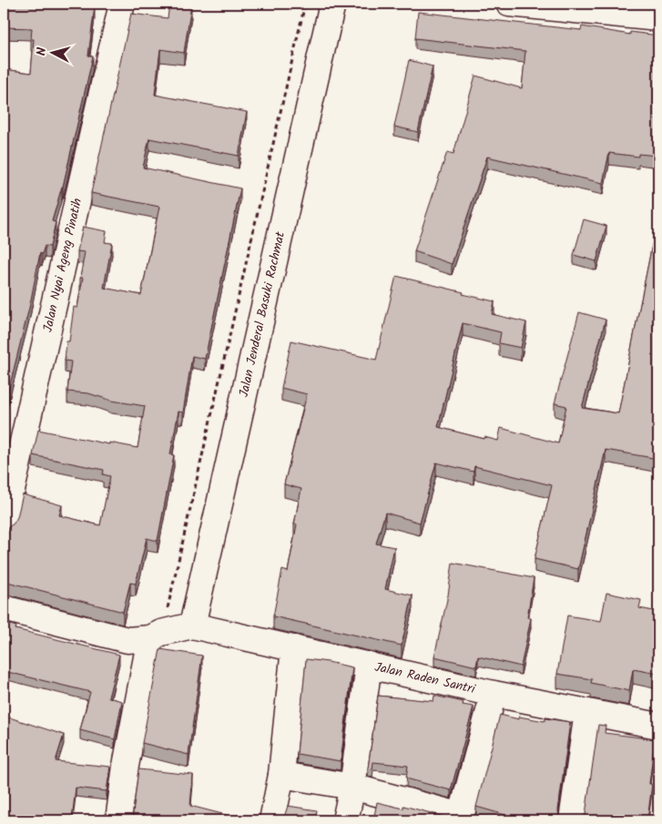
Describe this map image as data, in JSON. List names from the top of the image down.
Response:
{
  "streets": {
    "street": ["Jalan Nyai Ageng Pinatih", "Jalan Jenderal Basuki Rachmat", "Jalan Raden Santri"]
  },
  "crossings": [
    ["Jalan Jenderal Basuki Rachmat", "Jalan Raden Santri"]
  ],
  "north": "left"
}
